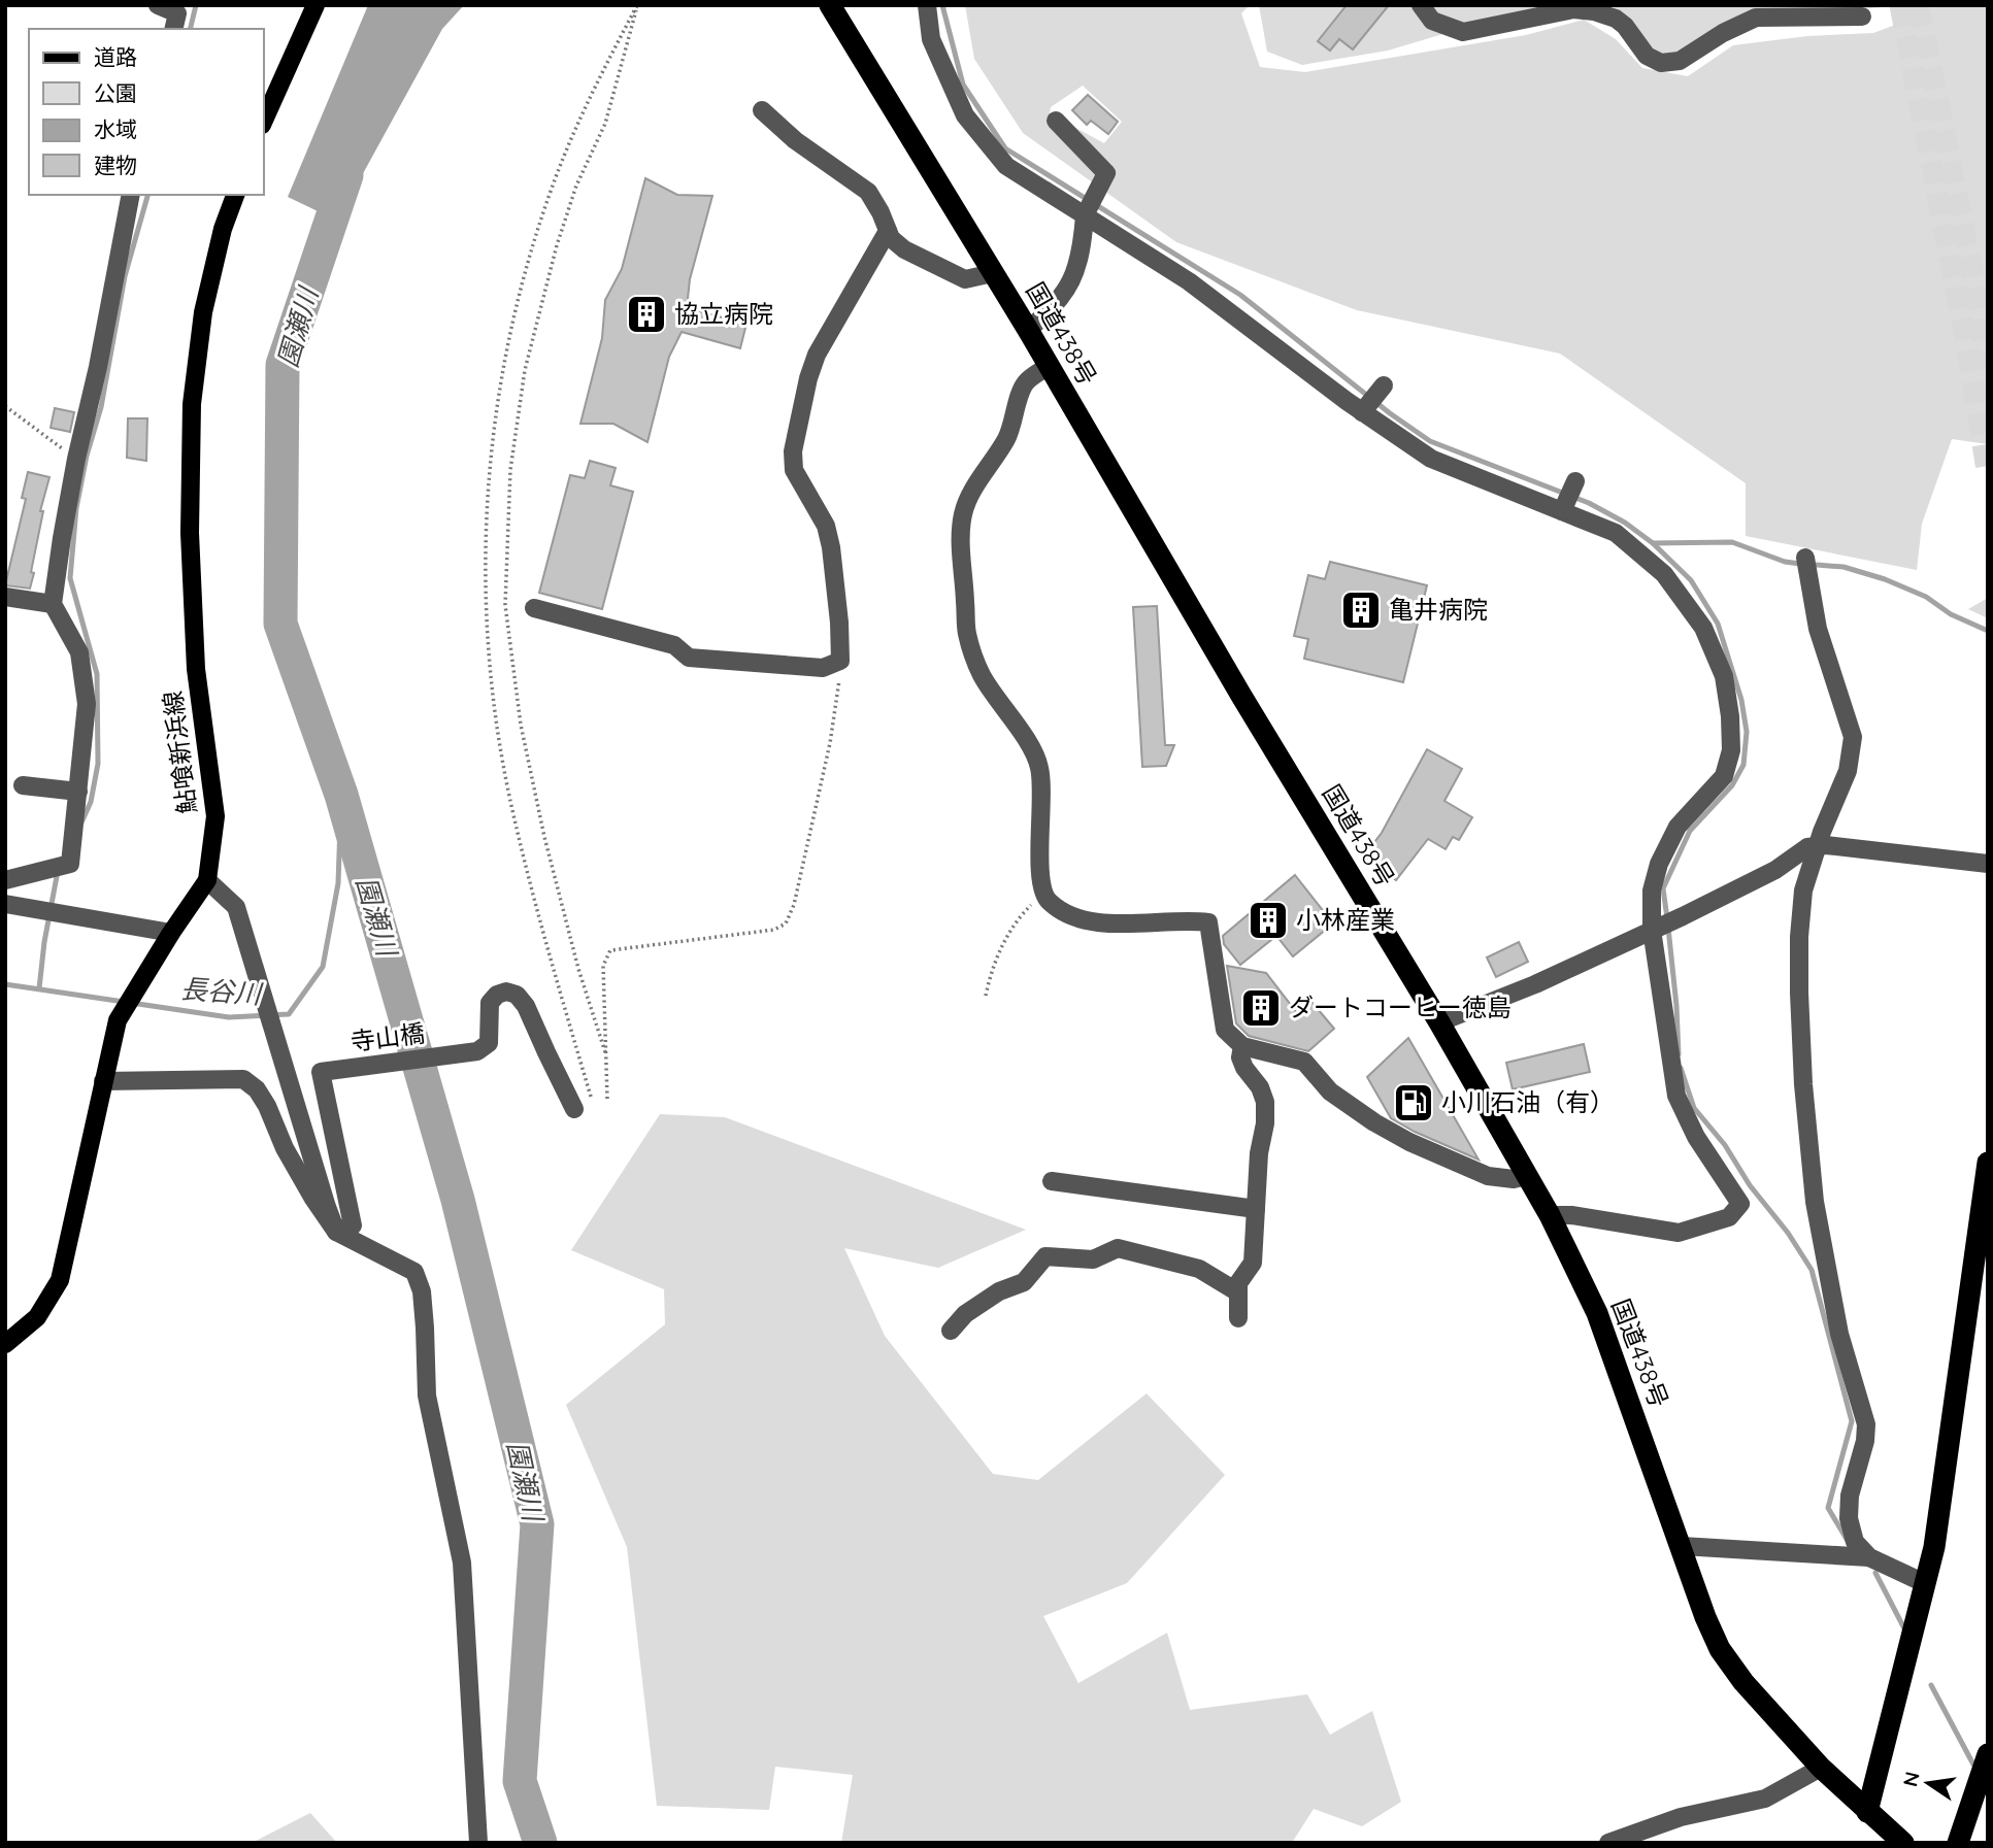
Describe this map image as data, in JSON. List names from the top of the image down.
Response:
{
  "streets": {
    "highway": ["国道438号"],
    "main road": ["鮎喰新浜線"],
    "street": ["寺山橋"]
  },
  "water": ["園瀬川", "長谷川"],
  "places": {
    "building": [
      "協立病院",
      "亀井病院",
      "小林産業",
      "ダートコーヒー徳島"
    ],
    "fuel station": ["小川石油（有）"]
  },
  "legend": [
    "道路",
    "公園",
    "水域",
    "建物"
  ],
  "north": "left"
}
